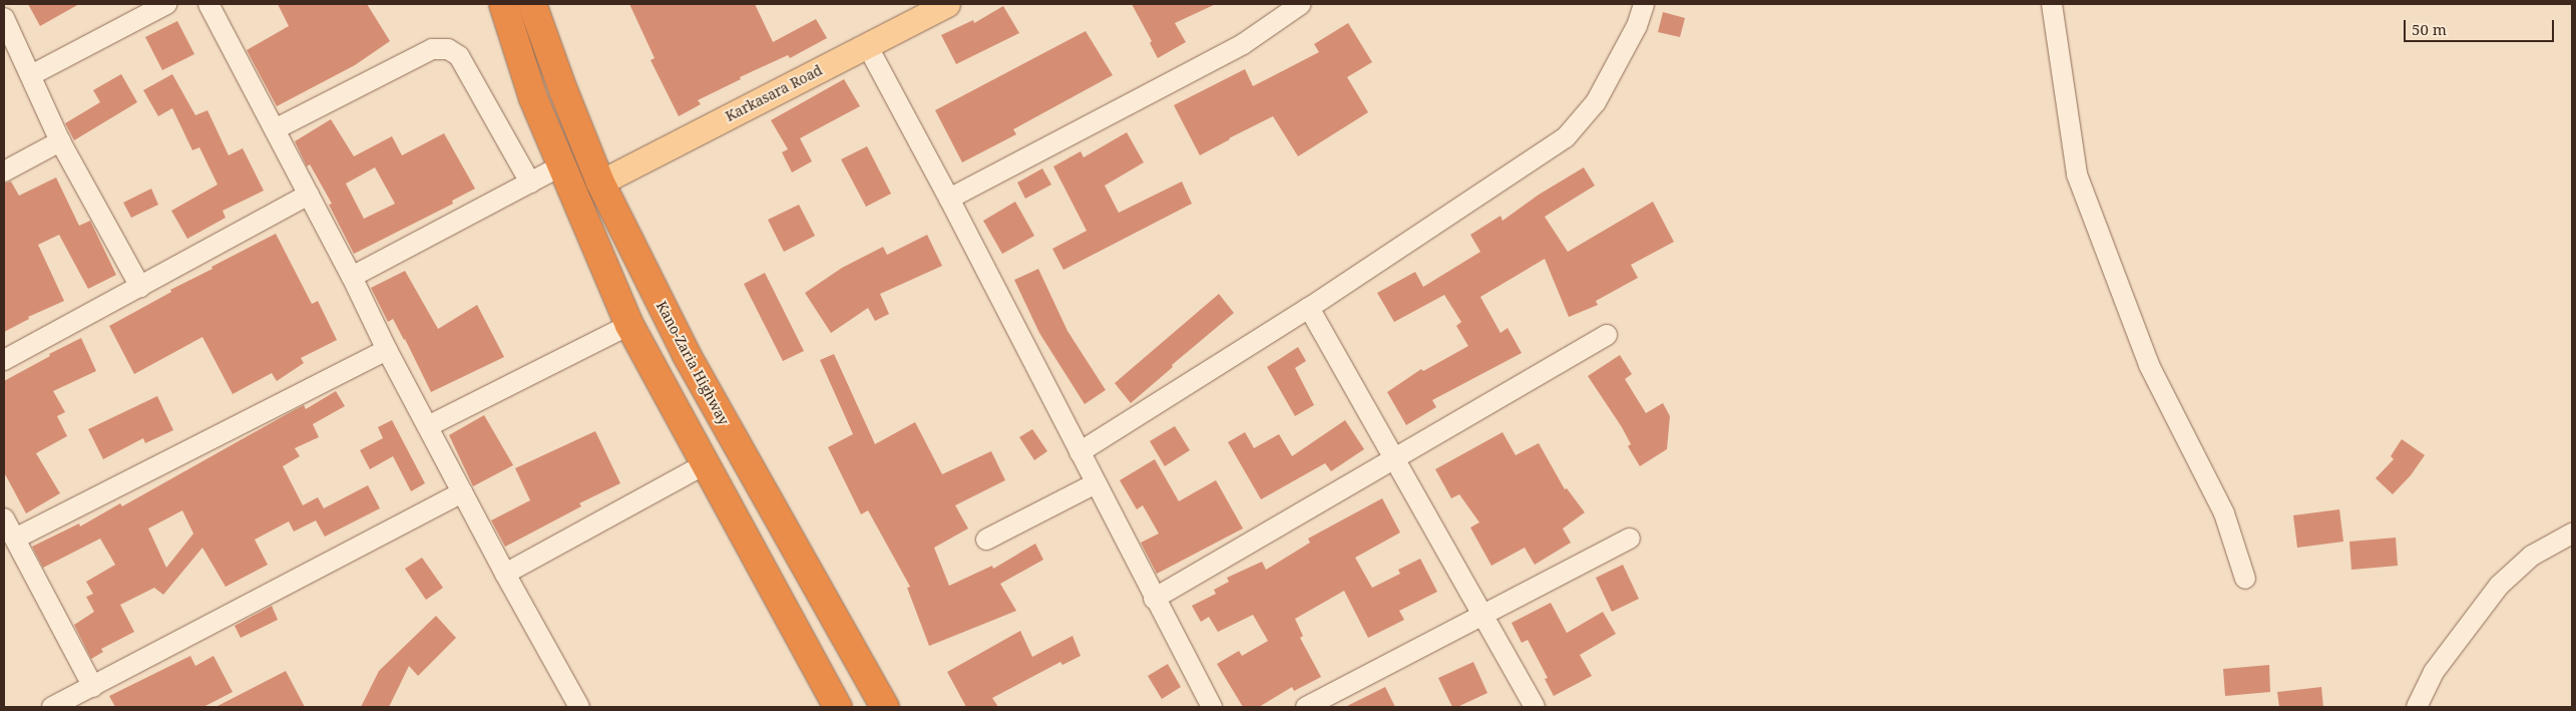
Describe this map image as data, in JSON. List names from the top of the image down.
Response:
{
  "streets": {
    "highway": ["Kano-Zaria Highway"],
    "main road": ["Karkasara Road"]
  },
  "crossings": [
    ["Karkasara Road", "Kano-Zaria Highway"]
  ],
  "scale_bar": "50 m"
}
